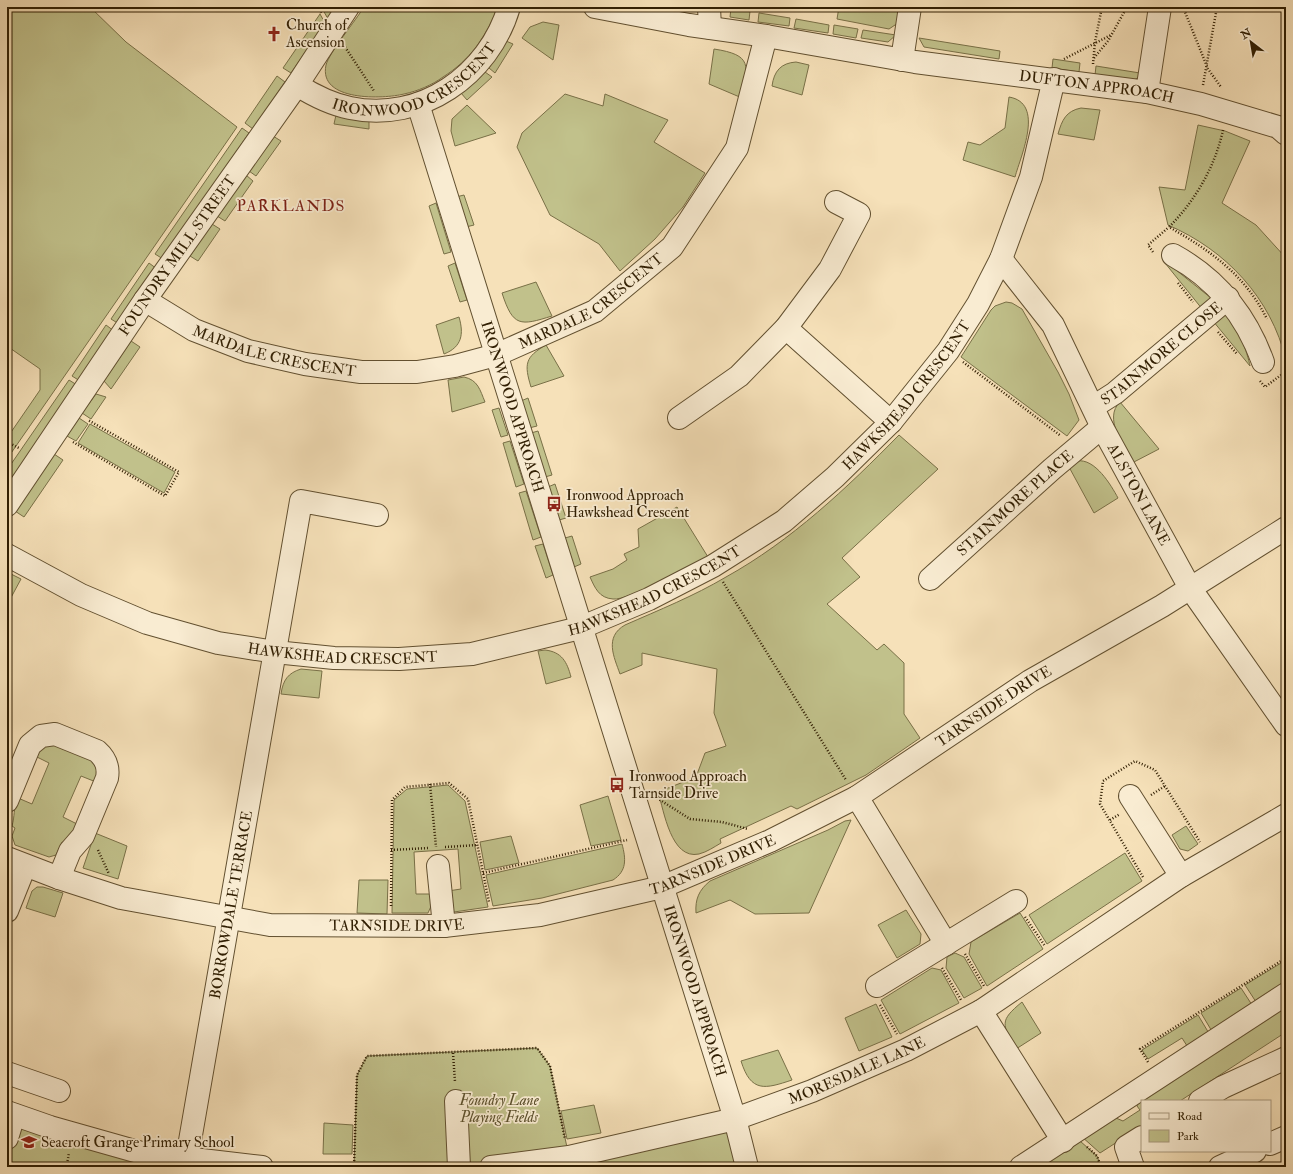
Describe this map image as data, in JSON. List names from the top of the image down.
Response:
{
  "streets": {
    "street": [
      "IRONWOOD CRESCENT",
      "DUFTON APPROACH",
      "FOUNDRY MILL STREET",
      "MARDALE CRESCENT",
      "STAINMORE CLOSE",
      "HAWKSHEAD CRESCENT",
      "IRONWOOD APPROACH",
      "ALSTON LANE",
      "STAINMORE PLACE",
      "TARNSIDE DRIVE",
      "BORROWDALE TERRACE",
      "MORESDALE LANE"
    ]
  },
  "crossings": [
    ["IRONWOOD CRESCENT", "FOUNDRY MILL STREET"],
    ["IRONWOOD CRESCENT", "IRONWOOD APPROACH"],
    ["DUFTON APPROACH", "MARDALE CRESCENT"],
    ["DUFTON APPROACH", "HAWKSHEAD CRESCENT"],
    ["FOUNDRY MILL STREET", "MARDALE CRESCENT"],
    ["MARDALE CRESCENT", "IRONWOOD APPROACH"],
    ["STAINMORE CLOSE", "ALSTON LANE"],
    ["HAWKSHEAD CRESCENT", "IRONWOOD APPROACH"],
    ["HAWKSHEAD CRESCENT", "ALSTON LANE"],
    ["HAWKSHEAD CRESCENT", "BORROWDALE TERRACE"],
    ["IRONWOOD APPROACH", "TARNSIDE DRIVE"],
    ["IRONWOOD APPROACH", "MORESDALE LANE"],
    ["ALSTON LANE", "STAINMORE PLACE"],
    ["ALSTON LANE", "TARNSIDE DRIVE"],
    ["TARNSIDE DRIVE", "BORROWDALE TERRACE"]
  ],
  "districts": ["PARKLANDS"],
  "parks": ["Foundry Lane Playing Fields"],
  "places": {
    "church": ["Church of Ascension"],
    "bus stop": ["Ironwood Approach Hawkshead Crescent", "Ironwood Approach Tarnside Drive"],
    "school or university": ["Seacroft Grange Primary School"]
  },
  "legend": ["Road", "Park"],
  "north": "top left"
}
